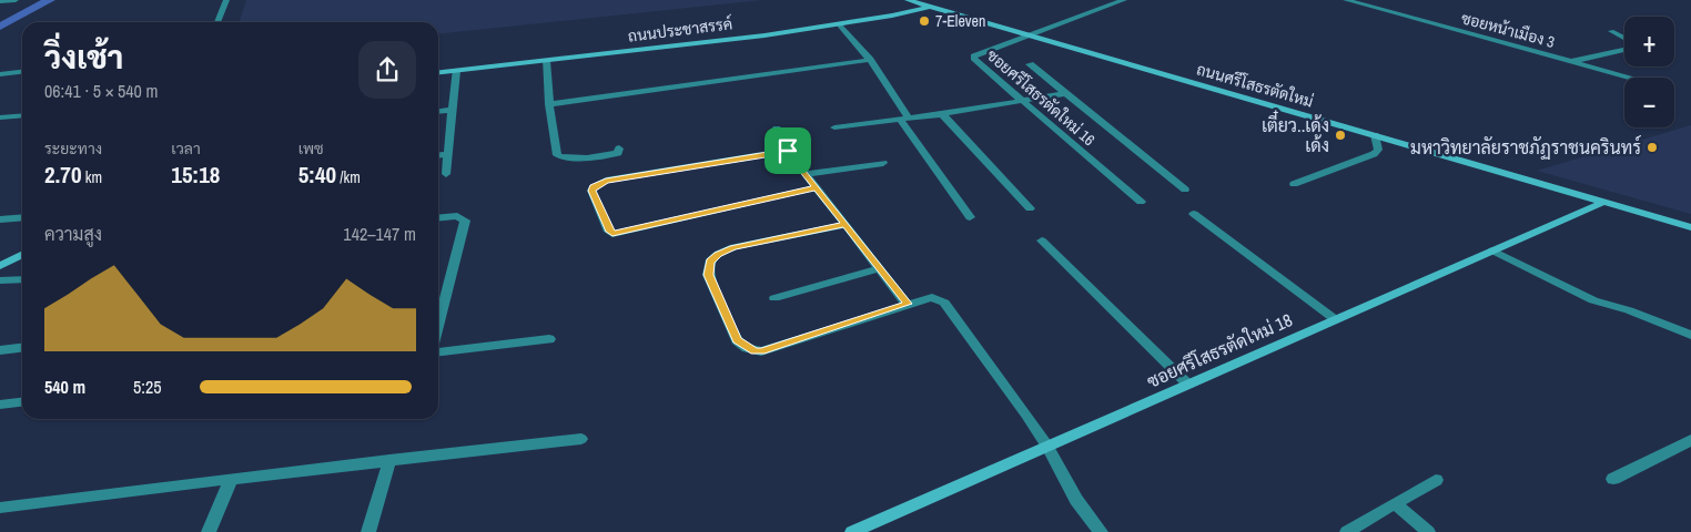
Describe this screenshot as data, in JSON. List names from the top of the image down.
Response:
{
  "streets": {
    "street": [
      "ถนนประชาสรรค์",
      "ซอยหน้าเมือง 3",
      "ถนนศรีโสธรตัดใหม่",
      "ซอยศรีโสธรตัดใหม่ 16",
      "ซอยศรีโสธรตัดใหม่ 18"
    ]
  },
  "crossings": [
    ["ถนนประชาสรรค์", "ถนนศรีโสธรตัดใหม่"],
    ["ถนนศรีโสธรตัดใหม่", "ซอยศรีโสธรตัดใหม่ 16"],
    ["ถนนศรีโสธรตัดใหม่", "ซอยศรีโสธรตัดใหม่ 18"]
  ],
  "places": ["7-Eleven", "เตี๋ยว..เด้ง เด้ง", "มหาวิทยาลัยราชภัฏราชนครินทร์"],
  "page": {
    "map_buttons": ["+", "−"],
    "heading": ["วิ่งเช้า", "06:41 · 5 × 540 m"],
    "stats": [
      ["ระยะทาง", "2.70 km"],
      ["เวลา", "15:18"],
      ["เพซ", "5:40 /km"]
    ],
    "chart": ["ความสูง", "142–147 m"],
    "list": [
      {
        "name": "540 m",
        "note": "5:25"
      }
    ]
  }
}
